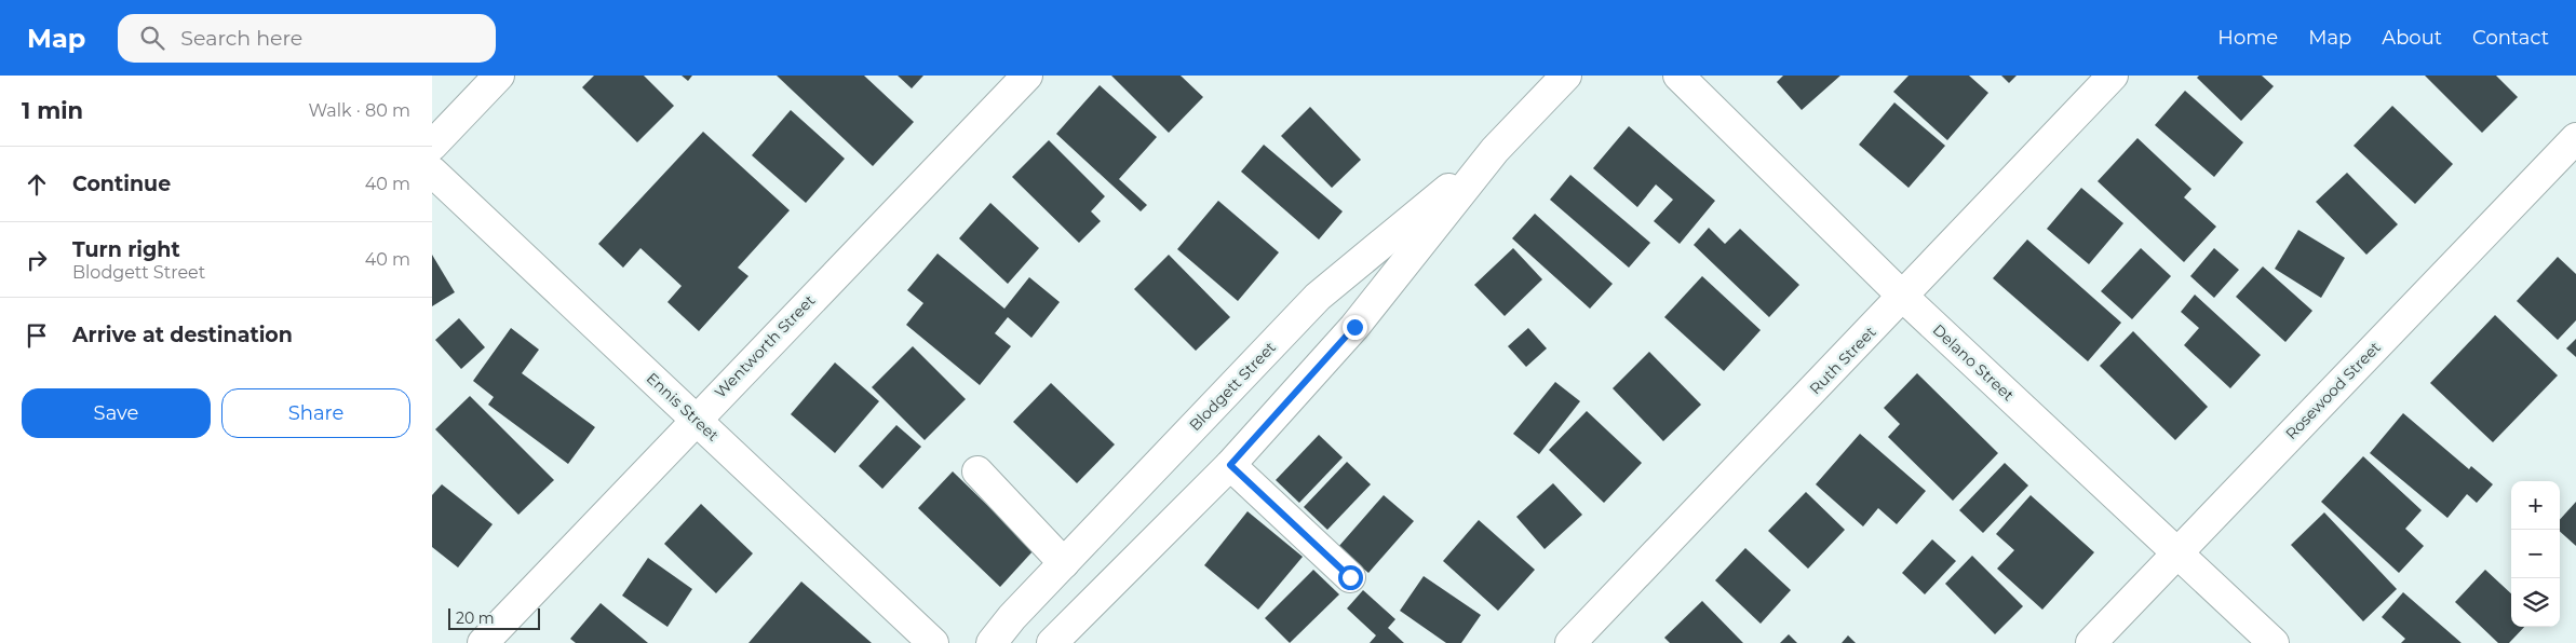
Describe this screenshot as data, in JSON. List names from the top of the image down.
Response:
{
  "streets": {
    "street": [
      "Wentworth Street",
      "Ruth Street",
      "Delano Street",
      "Blodgett Street",
      "Rosewood Street",
      "Ennis Street"
    ]
  },
  "crossings": [
    ["Wentworth Street", "Ennis Street"],
    ["Ruth Street", "Delano Street"],
    ["Delano Street", "Rosewood Street"]
  ],
  "scale_bar": "20 m",
  "page": {
    "header": "Map",
    "search": "Search here",
    "nav": [
      "Home",
      "Map",
      "About",
      "Contact"
    ],
    "heading": ["1 min", "Walk · 80 m"],
    "list": [
      ["Continue", "40 m"],
      ["Turn right", "Blodgett Street", "40 m"],
      "Arrive at destination"
    ],
    "buttons": ["Save", "Share"],
    "map_buttons": ["+", "−"],
    "scale": "20 m"
  }
}
